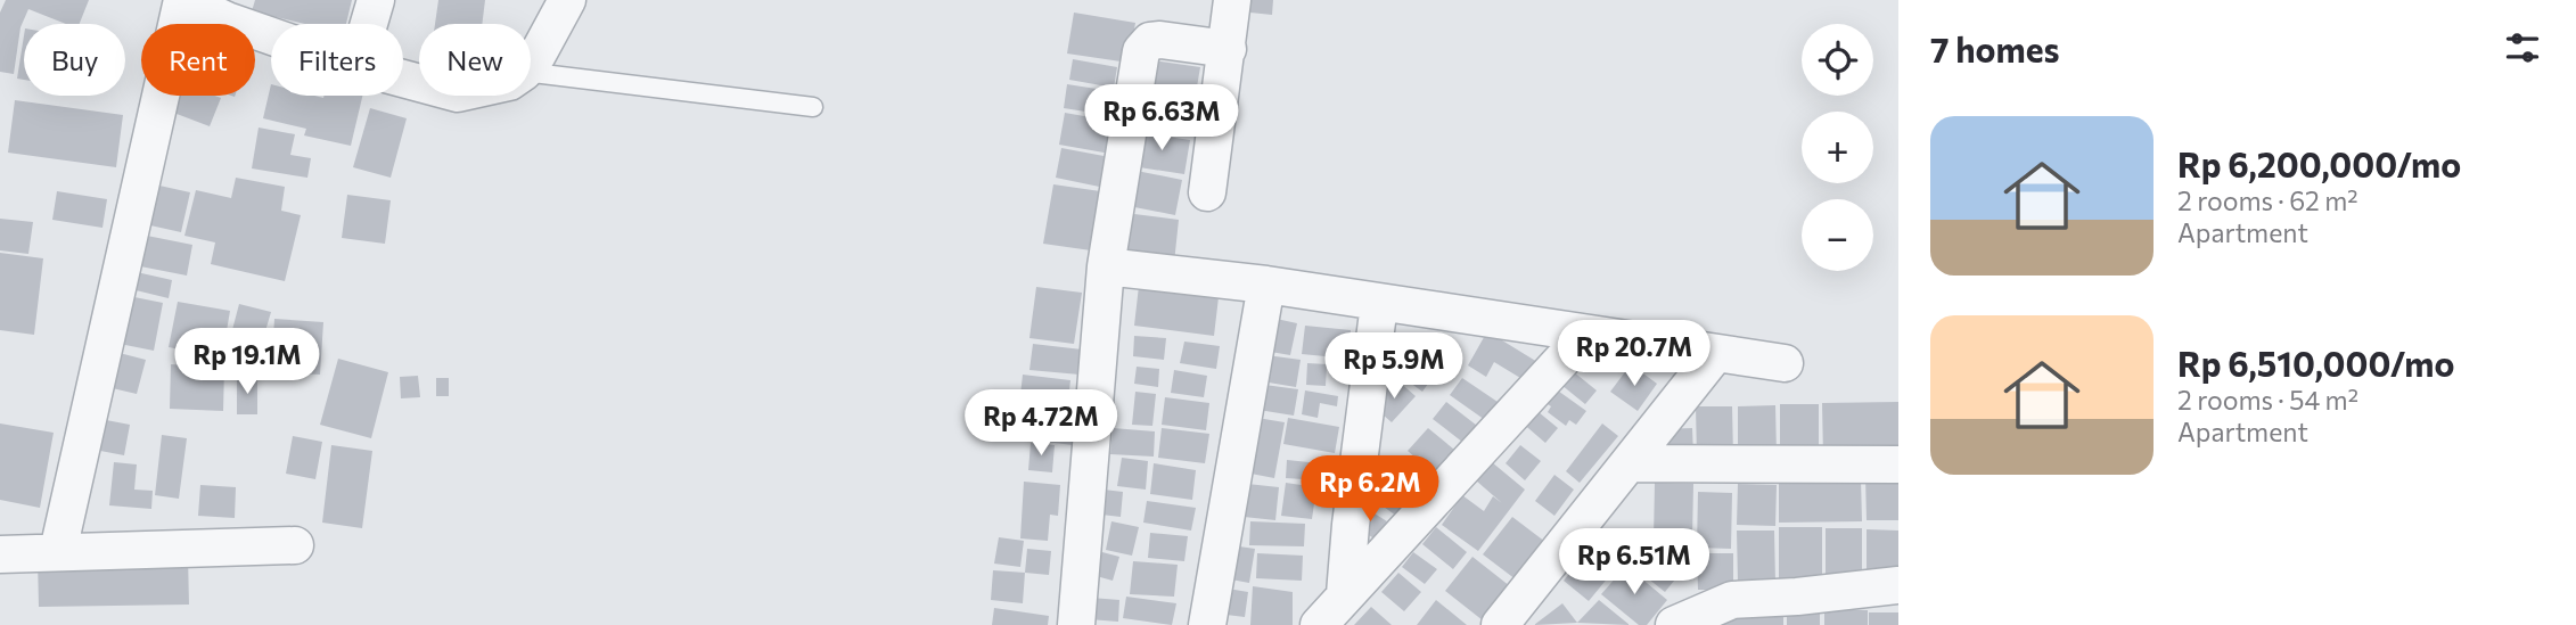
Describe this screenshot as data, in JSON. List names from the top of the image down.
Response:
{
  "page": {
    "heading": "7 homes",
    "map_buttons": ["+", "−"],
    "chip": [
      "Buy",
      "Rent",
      "Filters",
      "New"
    ],
    "price": [
      "Rp 6.63M",
      "Rp 20.7M",
      "Rp 19.1M",
      "Rp 5.9M",
      "Rp 4.72M",
      "Rp 6.2M",
      "Rp 6.51M"
    ],
    "list": [
      {
        "name": "Rp 6,200,000/mo",
        "note": "2 rooms · 62 m² · Apartment"
      },
      {
        "name": "Rp 6,510,000/mo",
        "note": "2 rooms · 54 m² · Apartment"
      }
    ]
  }
}
